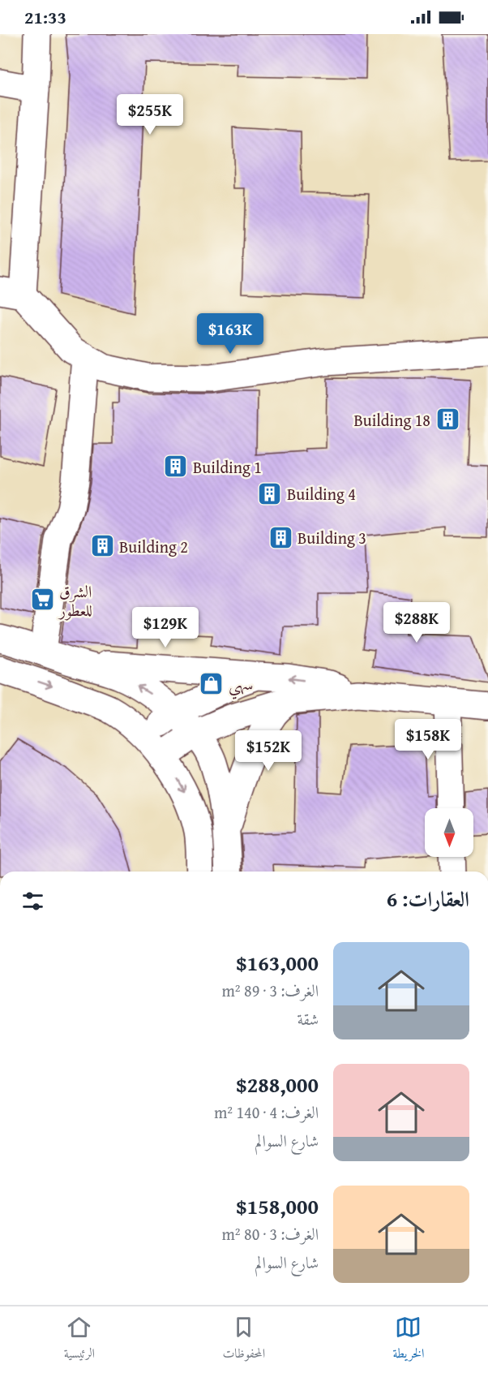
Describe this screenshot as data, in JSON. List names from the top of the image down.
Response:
{
  "places": {
    "building": [
      "Building 18",
      "Building 1",
      "Building 4",
      "Building 3",
      "Building 2"
    ],
    "supermarket": ["الشرق للعطور"],
    "shop": ["سهي"]
  },
  "north": "bottom",
  "page": {
    "status": "21:33",
    "price": [
      "$255K",
      "$163K",
      "$288K",
      "$129K",
      "$158K",
      "$152K"
    ],
    "heading": "العقارات: 6",
    "list": [
      {
        "name": "$163,000",
        "note": "الغرف: 3 · 89 m² · شقة"
      },
      {
        "name": "$288,000",
        "note": "الغرف: 4 · 140 m² · شارع السوالم"
      },
      {
        "name": "$158,000",
        "note": "الغرف: 3 · 80 m² · شارع السوالم"
      }
    ],
    "tabs": ["الخريطة", "المحفوظات", "الرئيسية"]
  }
}
